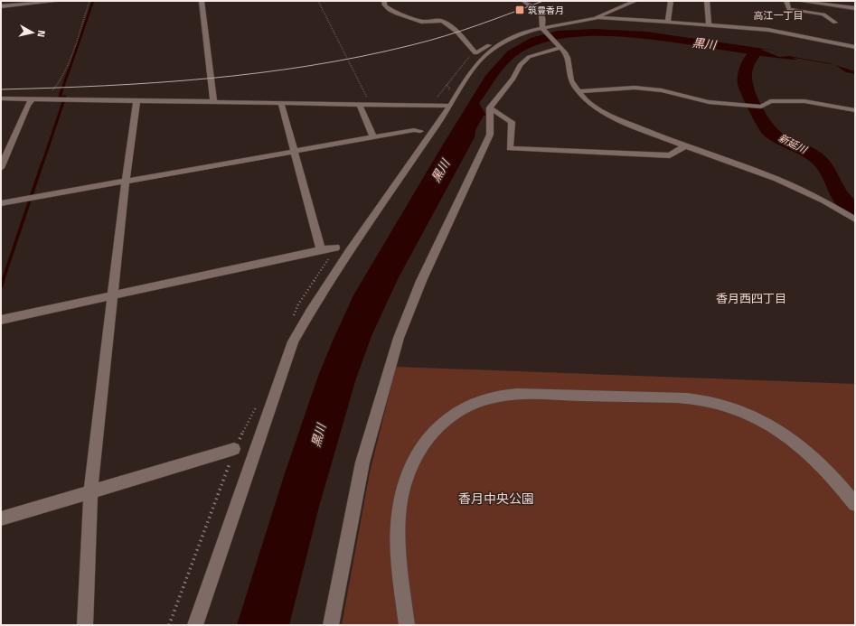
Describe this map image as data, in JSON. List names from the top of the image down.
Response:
{
  "districts": ["高江一丁目", "香月西四丁目"],
  "water": ["黒川", "新延川"],
  "parks": ["香月中央公園"],
  "places": {
    "transit": ["筑豊香月"]
  },
  "north": "right"
}
